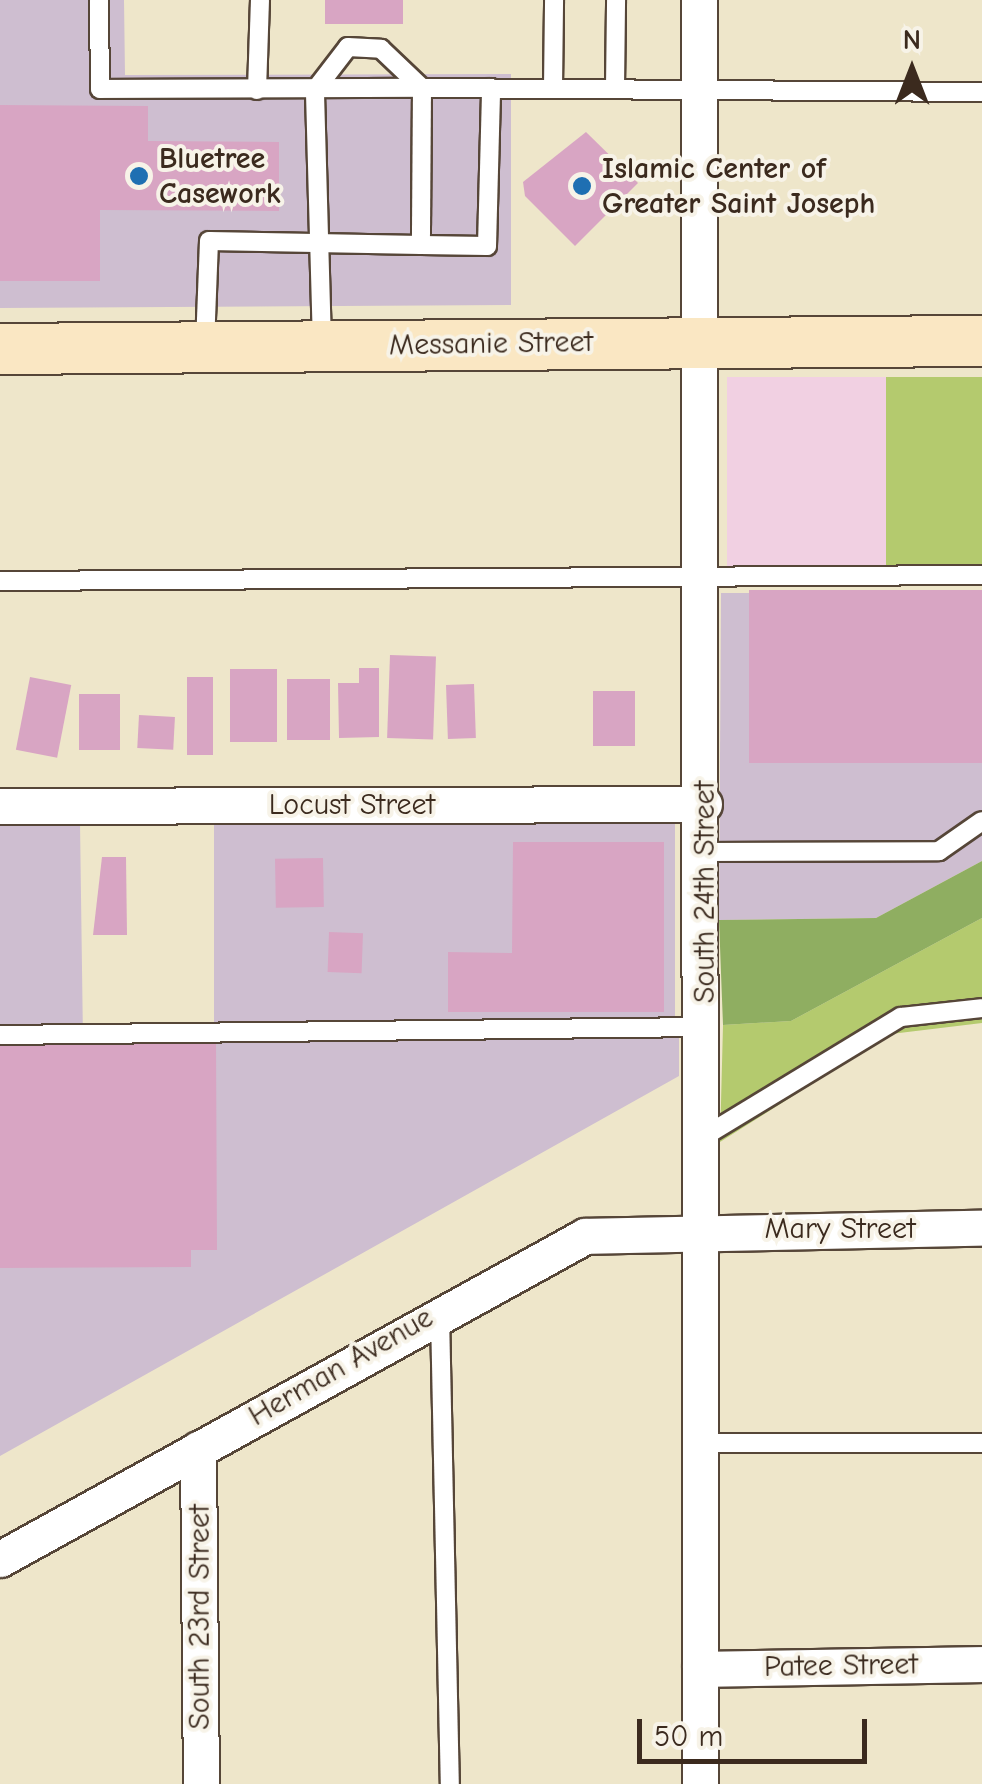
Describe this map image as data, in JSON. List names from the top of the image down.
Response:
{
  "streets": {
    "street": [
      "Messanie Street",
      "Locust Street",
      "South 24th Street",
      "Mary Street",
      "Herman Avenue",
      "South 23rd Street",
      "Patee Street"
    ]
  },
  "crossings": [
    ["Messanie Street", "South 24th Street"],
    ["Locust Street", "South 24th Street"],
    ["South 24th Street", "Mary Street"],
    ["South 24th Street", "Herman Avenue"],
    ["South 24th Street", "Patee Street"],
    ["Mary Street", "Herman Avenue"],
    ["Herman Avenue", "South 23rd Street"]
  ],
  "places": ["Bluetree Casework", "Islamic Center of Greater Saint Joseph"],
  "scale_bar": "50 m",
  "north": "top"
}
